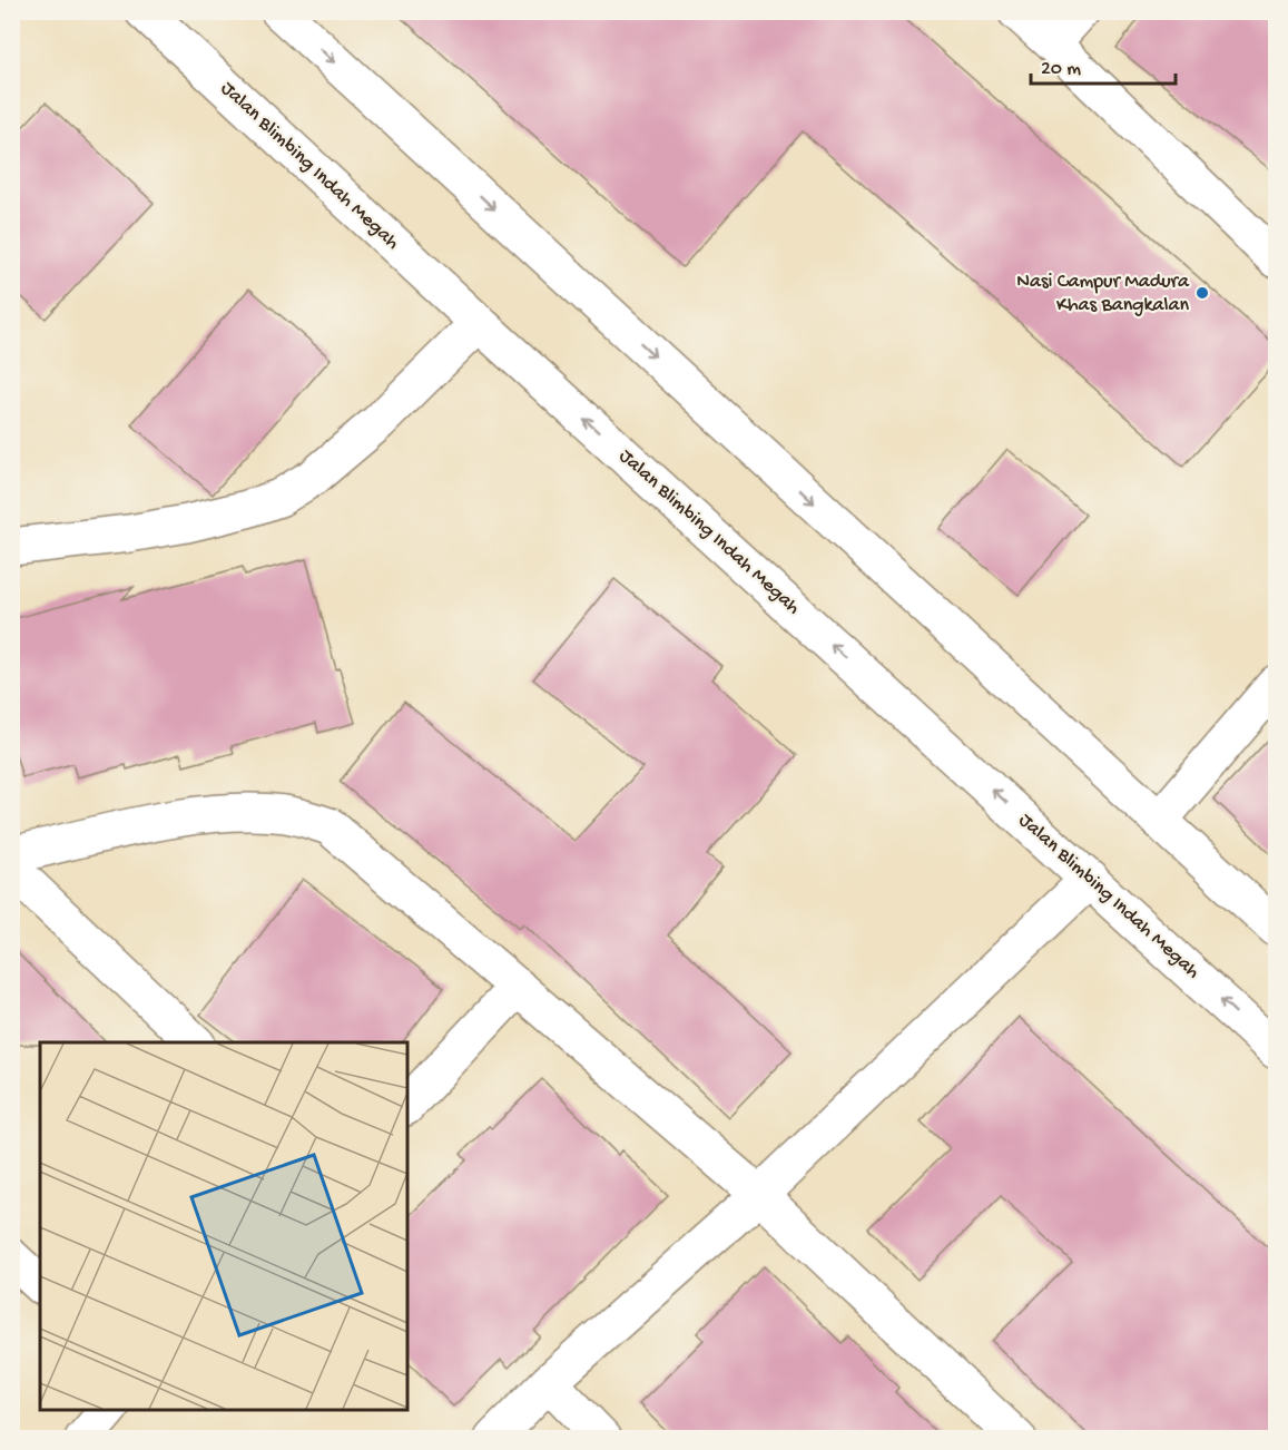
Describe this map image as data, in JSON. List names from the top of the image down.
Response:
{
  "streets": {
    "street": ["Jalan Blimbing Indah Megah"]
  },
  "places": ["Nasi Campur Madura Khas Bangkalan"],
  "scale_bar": "20 m"
}
